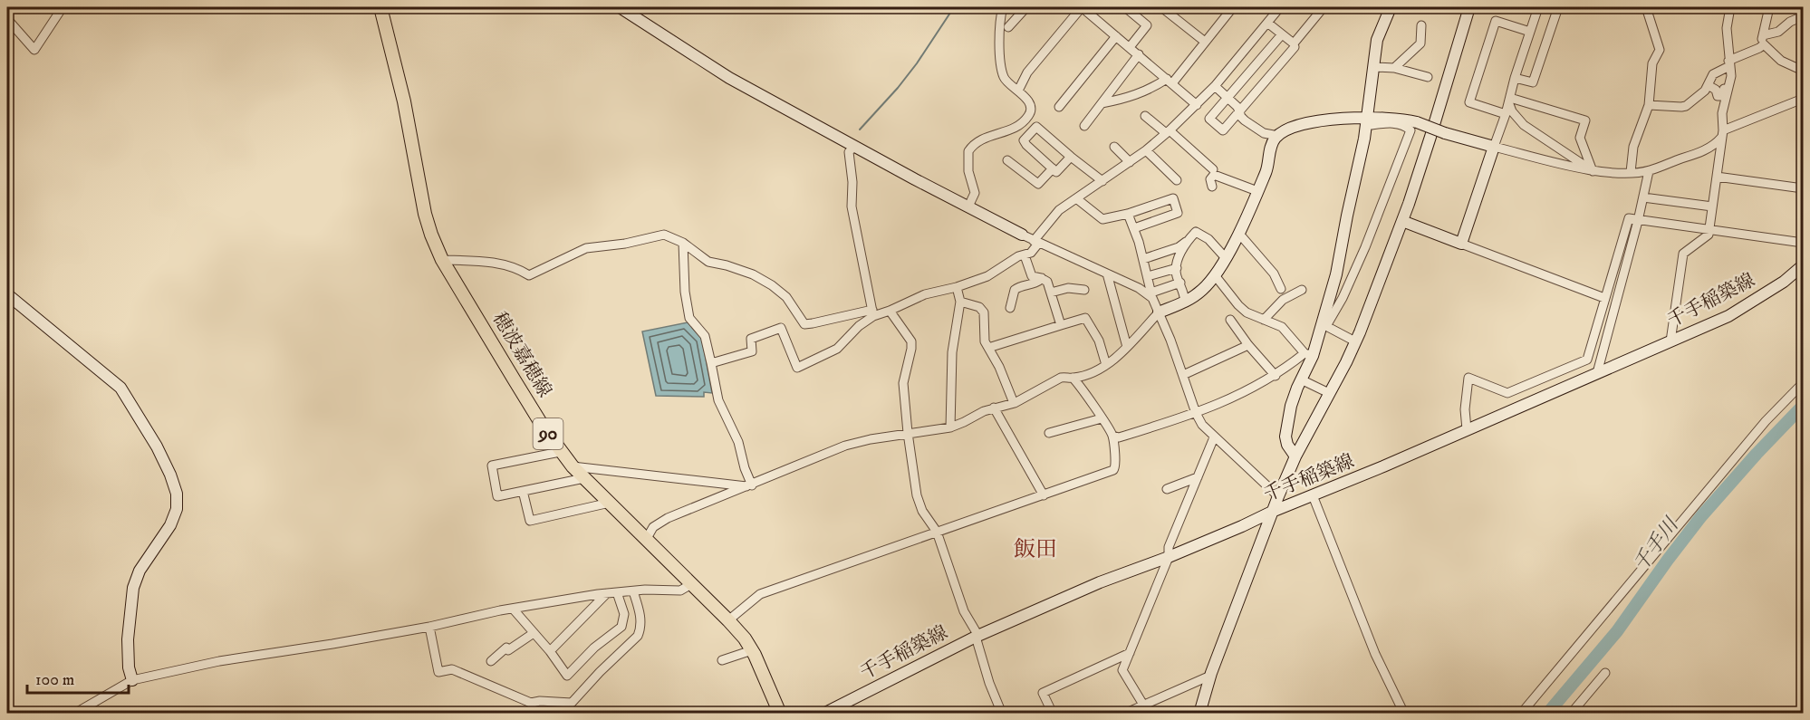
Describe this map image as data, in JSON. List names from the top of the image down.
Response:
{
  "streets": {
    "main road": ["穂波嘉穂線", "90"],
    "street": ["千手稲築線"]
  },
  "districts": ["飯田"],
  "water": ["千手川"],
  "scale_bar": "100 m"
}
